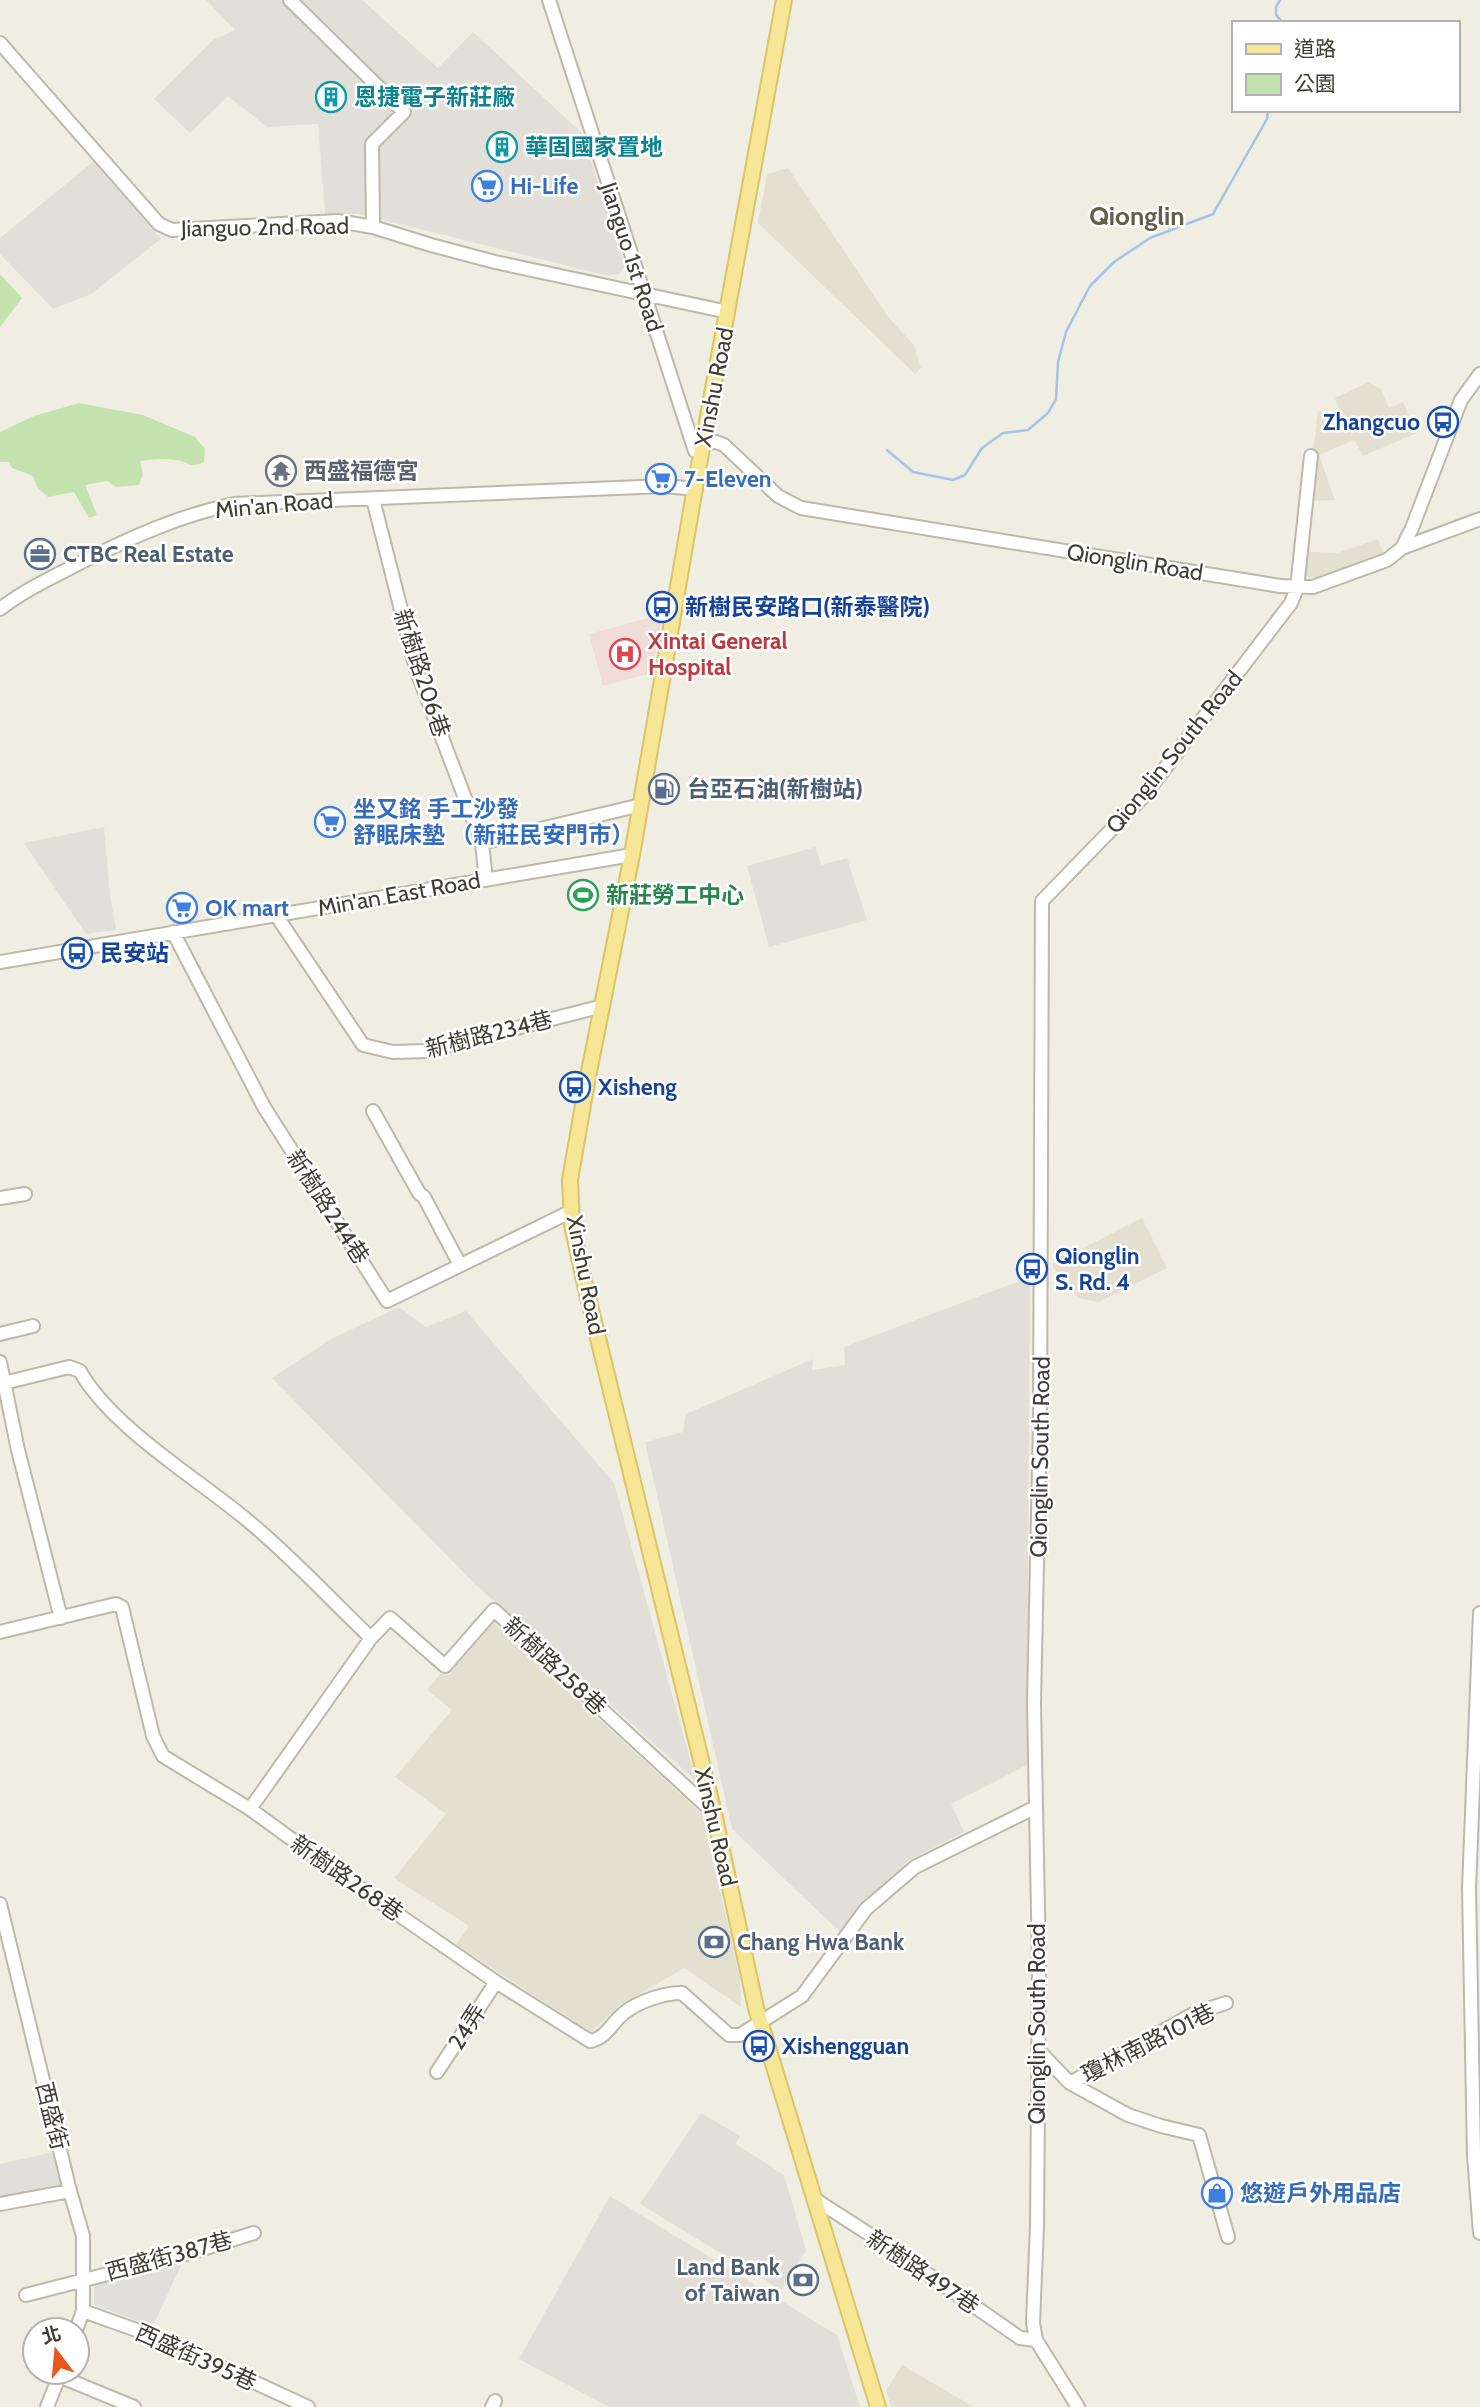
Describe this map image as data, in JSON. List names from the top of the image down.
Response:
{
  "streets": {
    "main road": ["Xinshu Road"],
    "street": [
      "Jianguo 2nd Road",
      "Jianguo 1st Road",
      "Min'an Road",
      "Qionglin Road",
      "新樹路206巷",
      "Qionglin South Road",
      "Min'an East Road",
      "新樹路234巷",
      "新樹路244巷",
      "新樹路258巷",
      "新樹路268巷",
      "24弄",
      "瓊林南路101巷",
      "西盛街",
      "西盛街387巷",
      "新樹路497巷",
      "西盛街395巷"
    ]
  },
  "crossings": [
    ["Jianguo 2nd Road", "Jianguo 1st Road"],
    ["Jianguo 2nd Road", "Xinshu Road"],
    ["Jianguo 1st Road", "Xinshu Road"],
    ["Jianguo 1st Road", "Qionglin Road"],
    ["Xinshu Road", "Min'an Road"],
    ["Xinshu Road", "Qionglin Road"],
    ["Xinshu Road", "Min'an East Road"],
    ["Xinshu Road", "新樹路234巷"],
    ["Xinshu Road", "新樹路244巷"],
    ["Xinshu Road", "新樹路258巷"],
    ["Xinshu Road", "新樹路268巷"],
    ["Xinshu Road", "新樹路497巷"],
    ["Min'an Road", "新樹路206巷"],
    ["Qionglin Road", "Qionglin South Road"],
    ["新樹路206巷", "Min'an East Road"],
    ["Qionglin South Road", "新樹路497巷"],
    ["Min'an East Road", "新樹路234巷"],
    ["Min'an East Road", "新樹路244巷"],
    ["新樹路268巷", "24弄"],
    ["西盛街", "西盛街387巷"],
    ["西盛街", "西盛街395巷"]
  ],
  "districts": ["Qionglin"],
  "places": {
    "building": ["恩捷電子新莊廠", "華固國家置地"],
    "supermarket": [
      "Hi-Life",
      "7-Eleven",
      "坐又銘 手工沙發 舒眠床墊 （新莊民安門市）",
      "OK mart"
    ],
    "bus stop": [
      "Zhangcuo",
      "新樹民安路口(新泰醫院)",
      "民安站",
      "Xisheng",
      "Qionglin S. Rd. 4",
      "Xishengguan"
    ],
    "temple": ["西盛福德宮"],
    "office": ["CTBC Real Estate"],
    "hospital": ["Xintai General Hospital"],
    "fuel station": ["台亞石油(新樹站)"],
    "sports": ["新莊勞工中心"],
    "bank": ["Chang Hwa Bank", "Land Bank of Taiwan"],
    "shop": ["悠遊戶外用品店"]
  },
  "legend": ["道路", "公園"],
  "north": "top"
}
